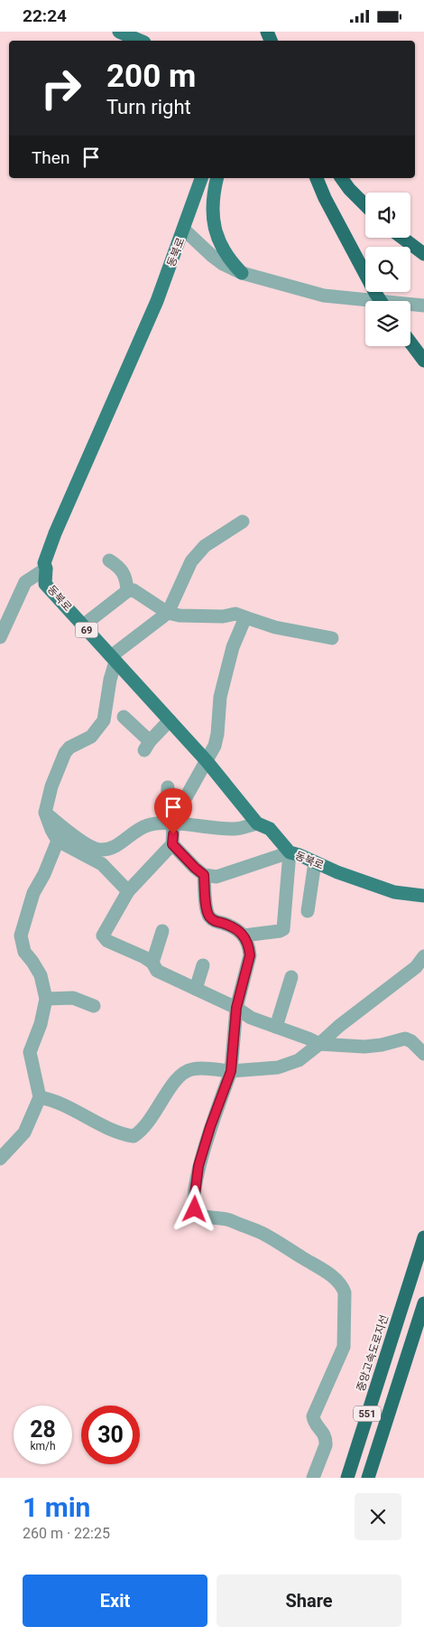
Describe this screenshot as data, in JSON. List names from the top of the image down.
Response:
{
  "streets": {
    "highway": ["중앙고속도로지선", "551"],
    "main road": ["동북로", "69"]
  },
  "page": {
    "status": "22:24",
    "turn": ["200 m", "Turn right"],
    "then": "Then",
    "speed": "28 km/h",
    "limit": "30",
    "heading": ["1 min", "260 m · 22:25"],
    "buttons": ["Exit", "Share"]
  }
}
